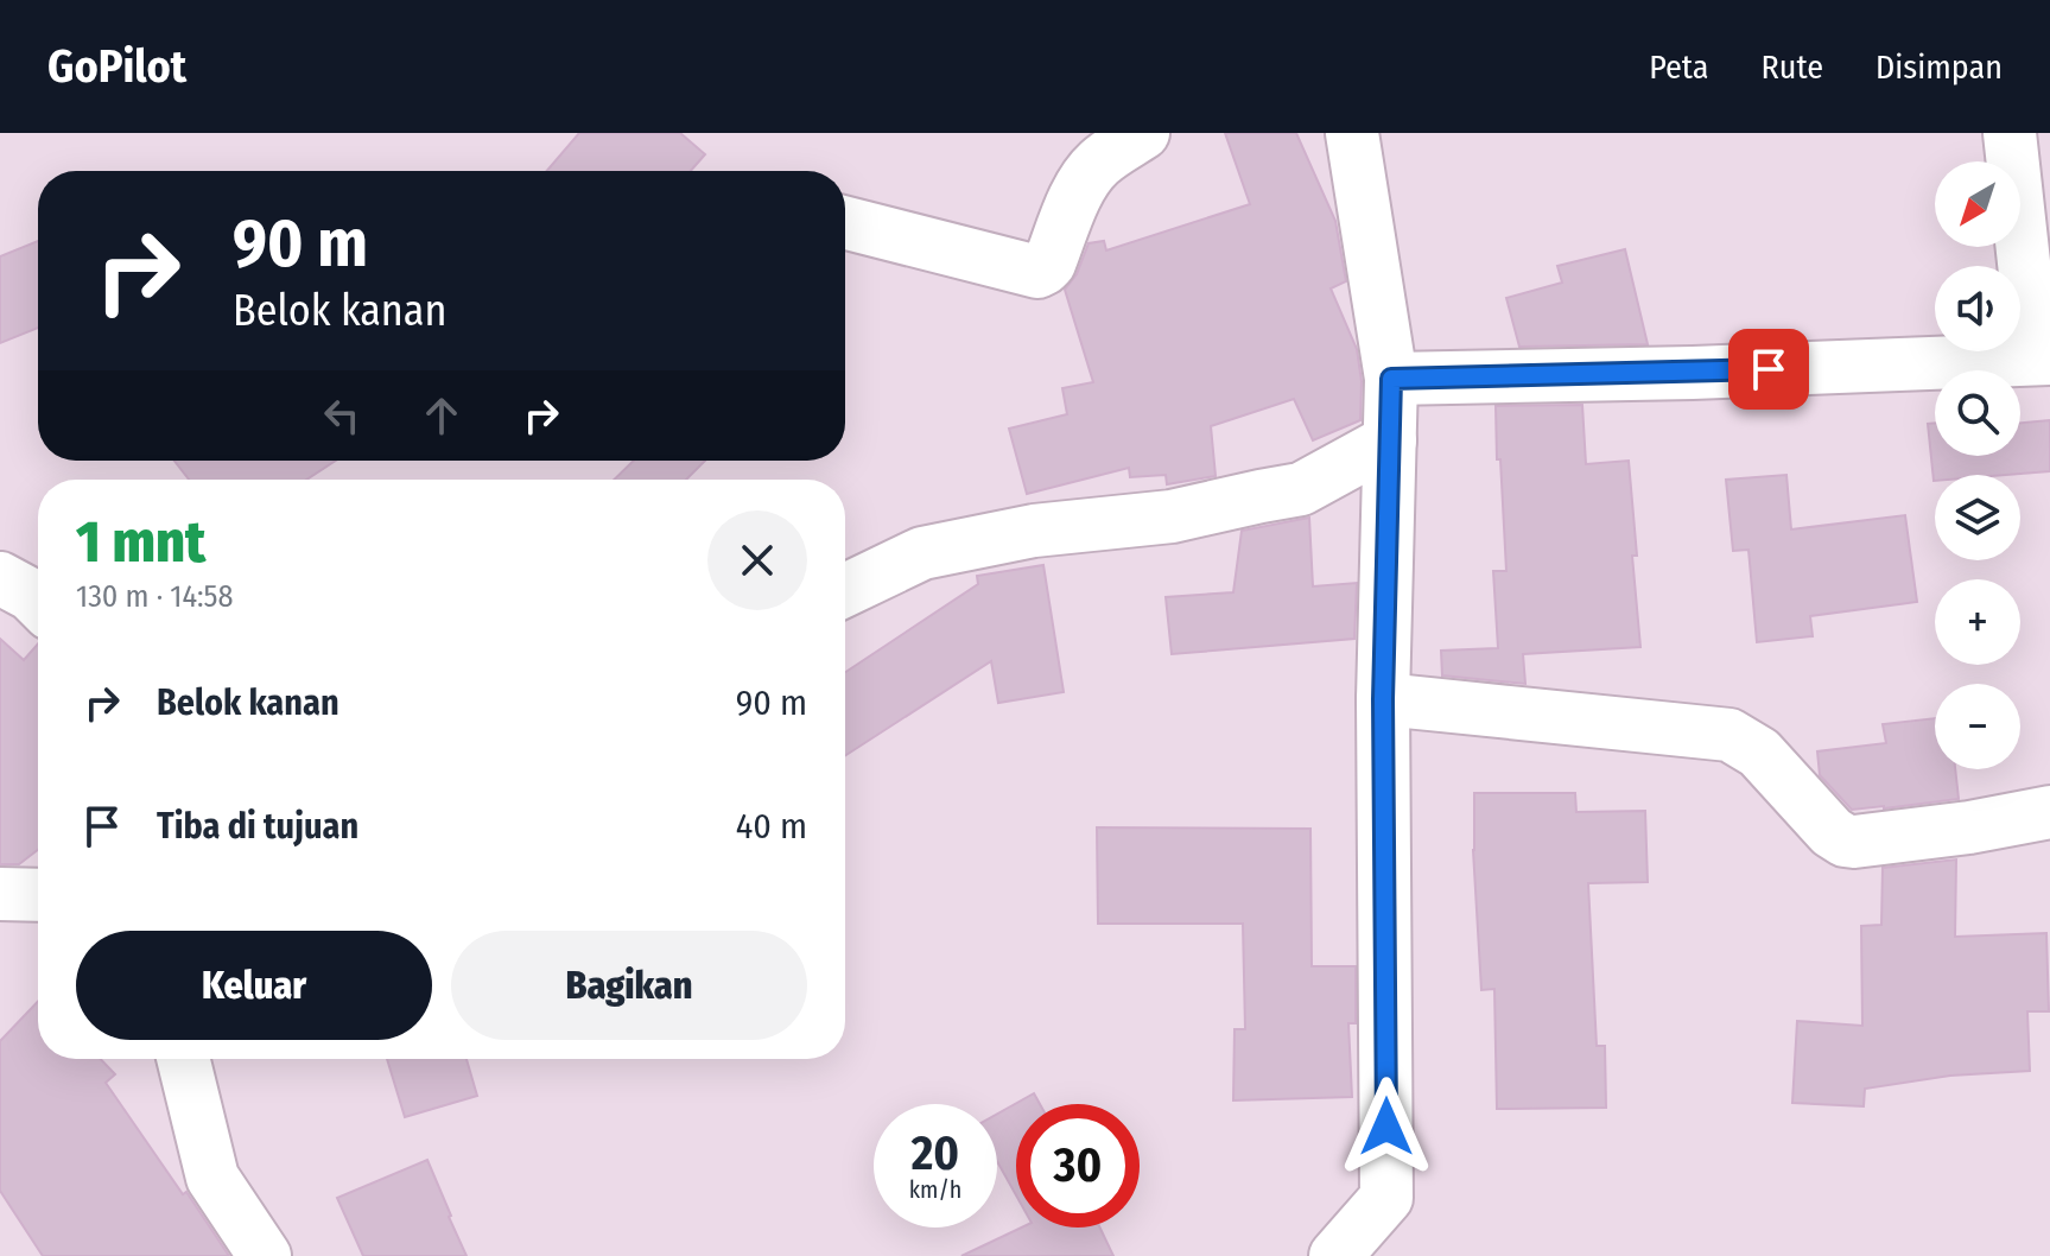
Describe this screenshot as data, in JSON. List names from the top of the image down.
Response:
{
  "north": "bottom left",
  "page": {
    "header": "GoPilot",
    "nav": ["Peta", "Rute", "Disimpan"],
    "map_buttons": ["+", "−"],
    "turn": ["90 m", "Belok kanan"],
    "heading": ["1 mnt", "130 m · 14:58"],
    "list": [
      {
        "name": "Belok kanan",
        "value": "90 m"
      },
      {
        "name": "Tiba di tujuan",
        "value": "40 m"
      }
    ],
    "buttons": ["Keluar", "Bagikan"],
    "speed": "20 km/h",
    "limit": "30"
  }
}
